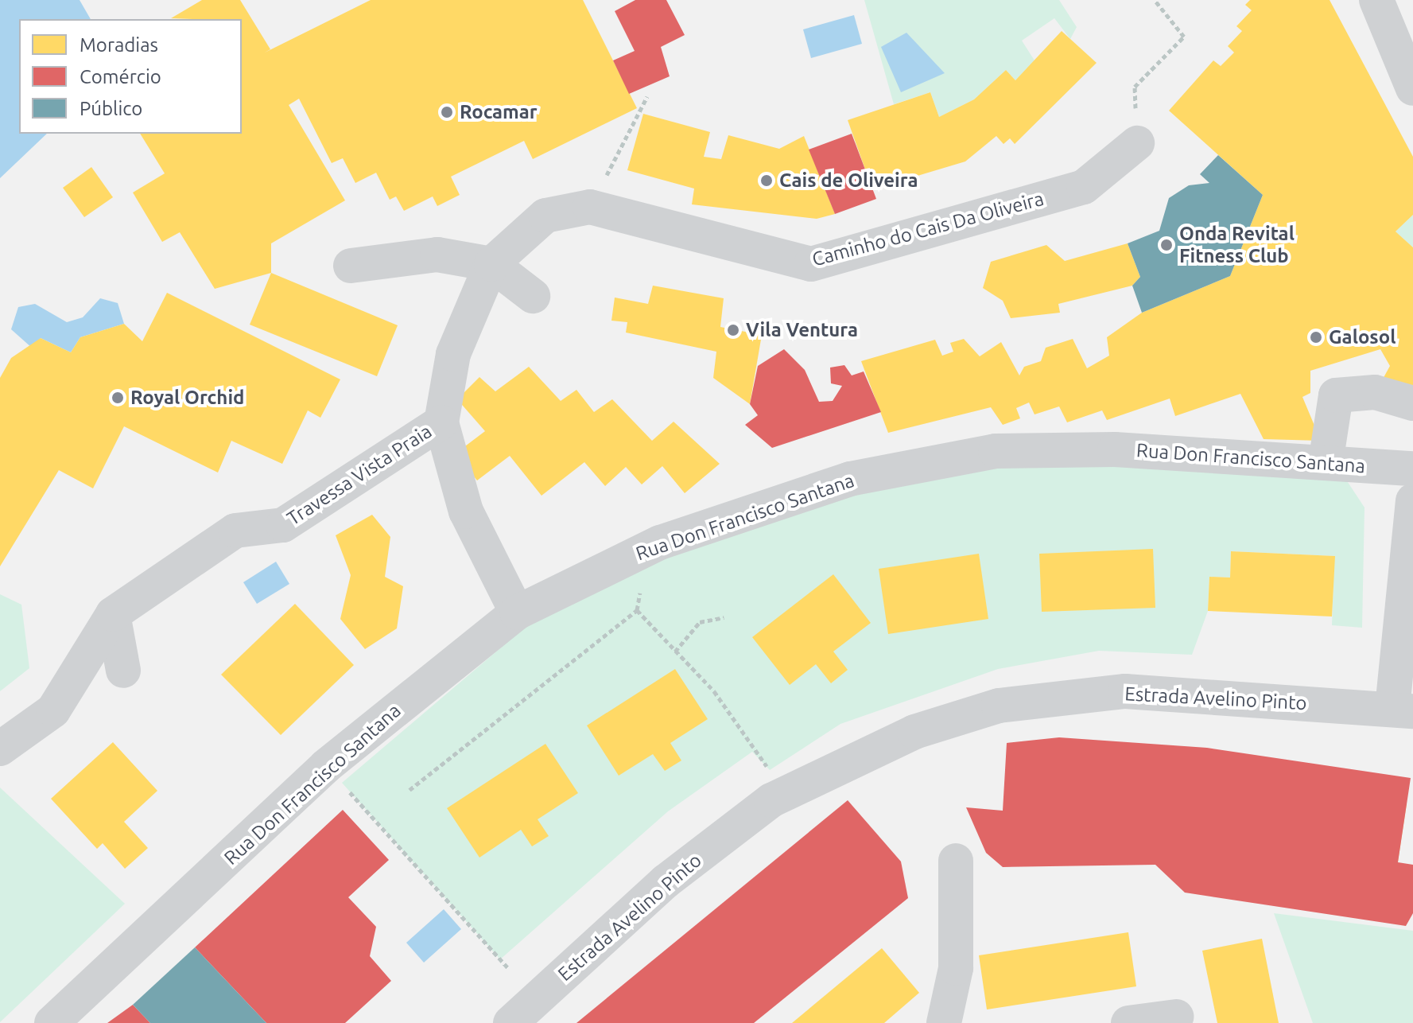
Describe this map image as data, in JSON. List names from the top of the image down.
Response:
{
  "streets": {
    "street": [
      "Caminho do Cais Da Oliveira",
      "Rua Don Francisco Santana",
      "Travessa Vista Praia",
      "Estrada Avelino Pinto"
    ]
  },
  "crossings": [
    ["Caminho do Cais Da Oliveira", "Rua Don Francisco Santana"],
    ["Caminho do Cais Da Oliveira", "Travessa Vista Praia"]
  ],
  "places": [
    "Rocamar",
    "Cais de Oliveira",
    "Onda Revital Fitness Club",
    "Vila Ventura",
    "Galosol",
    "Royal Orchid"
  ],
  "legend": ["Moradias", "Comércio", "Público"]
}
